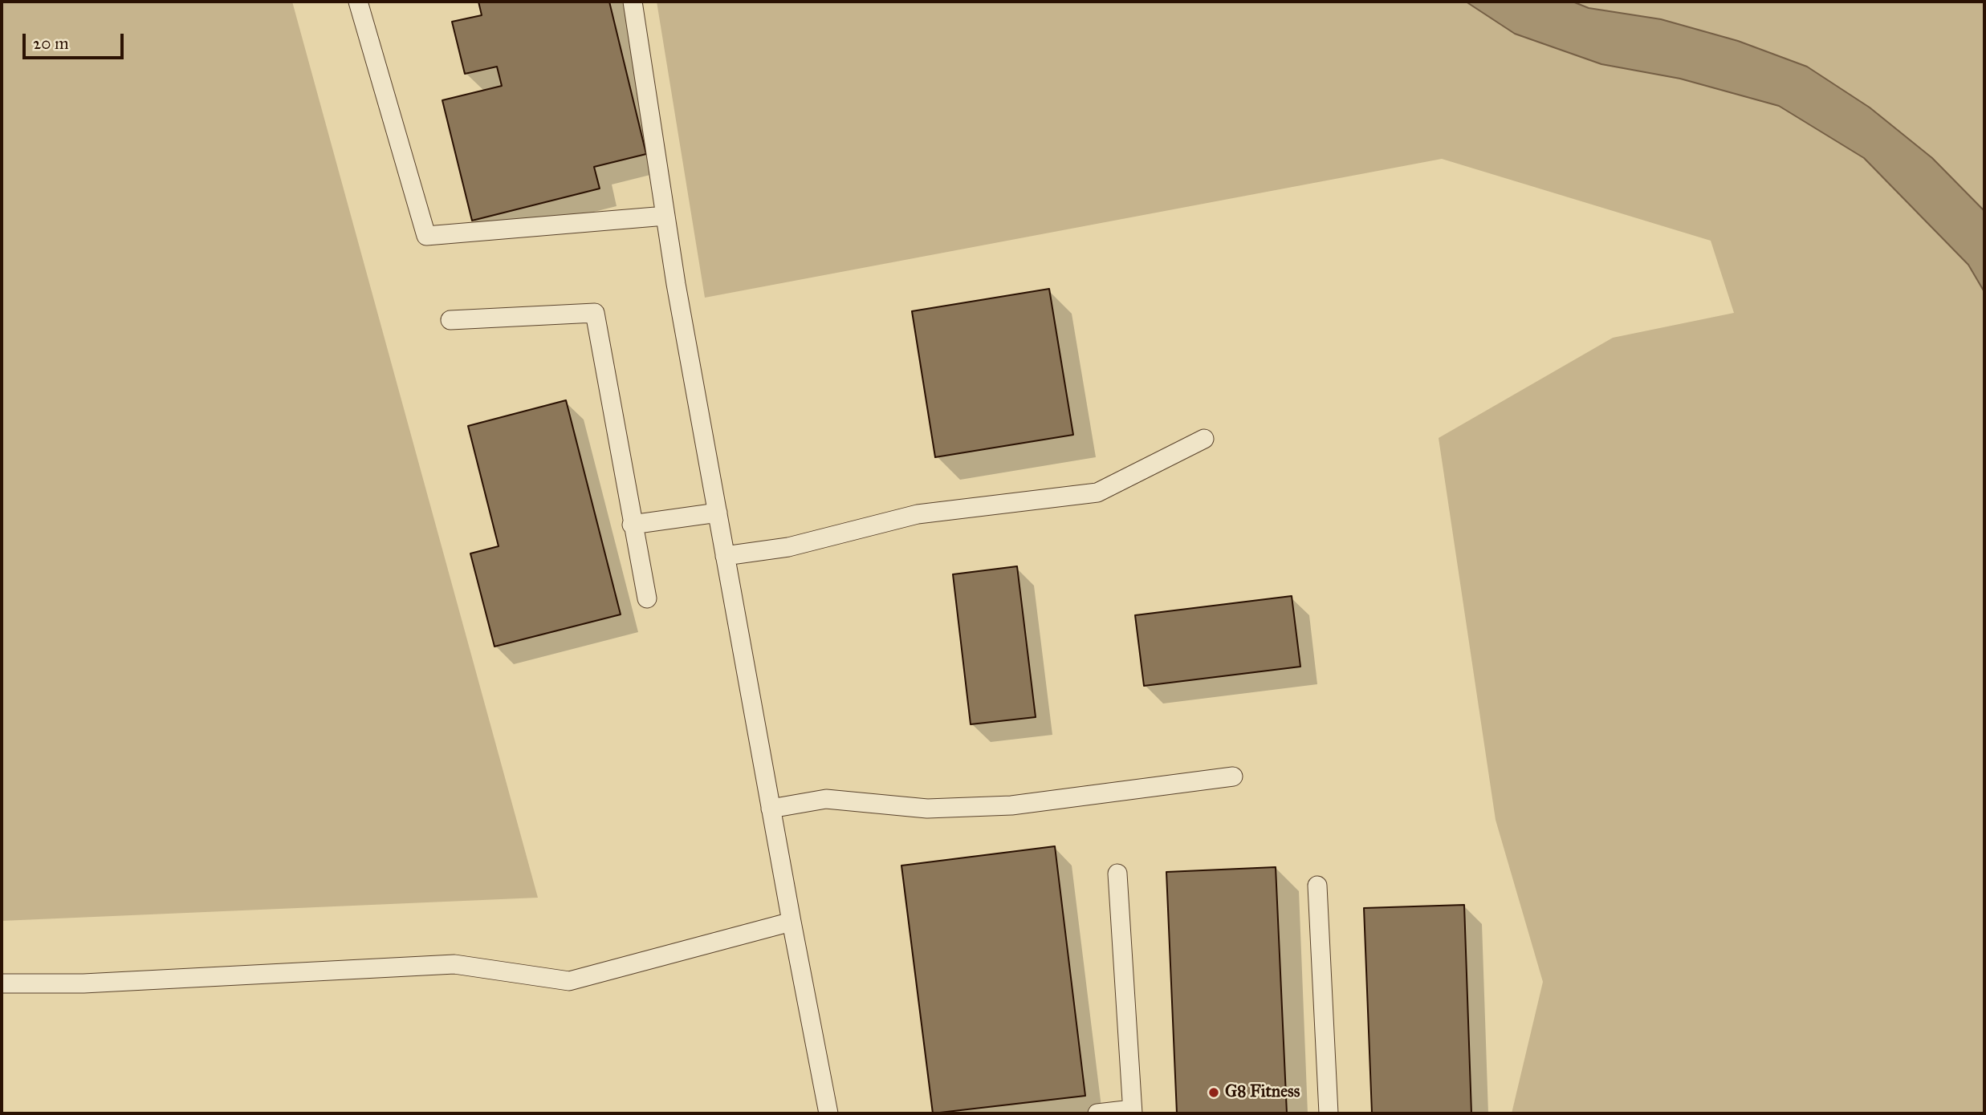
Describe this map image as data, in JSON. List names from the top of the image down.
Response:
{
  "places": ["G8 Fitness"],
  "scale_bar": "20 m"
}
